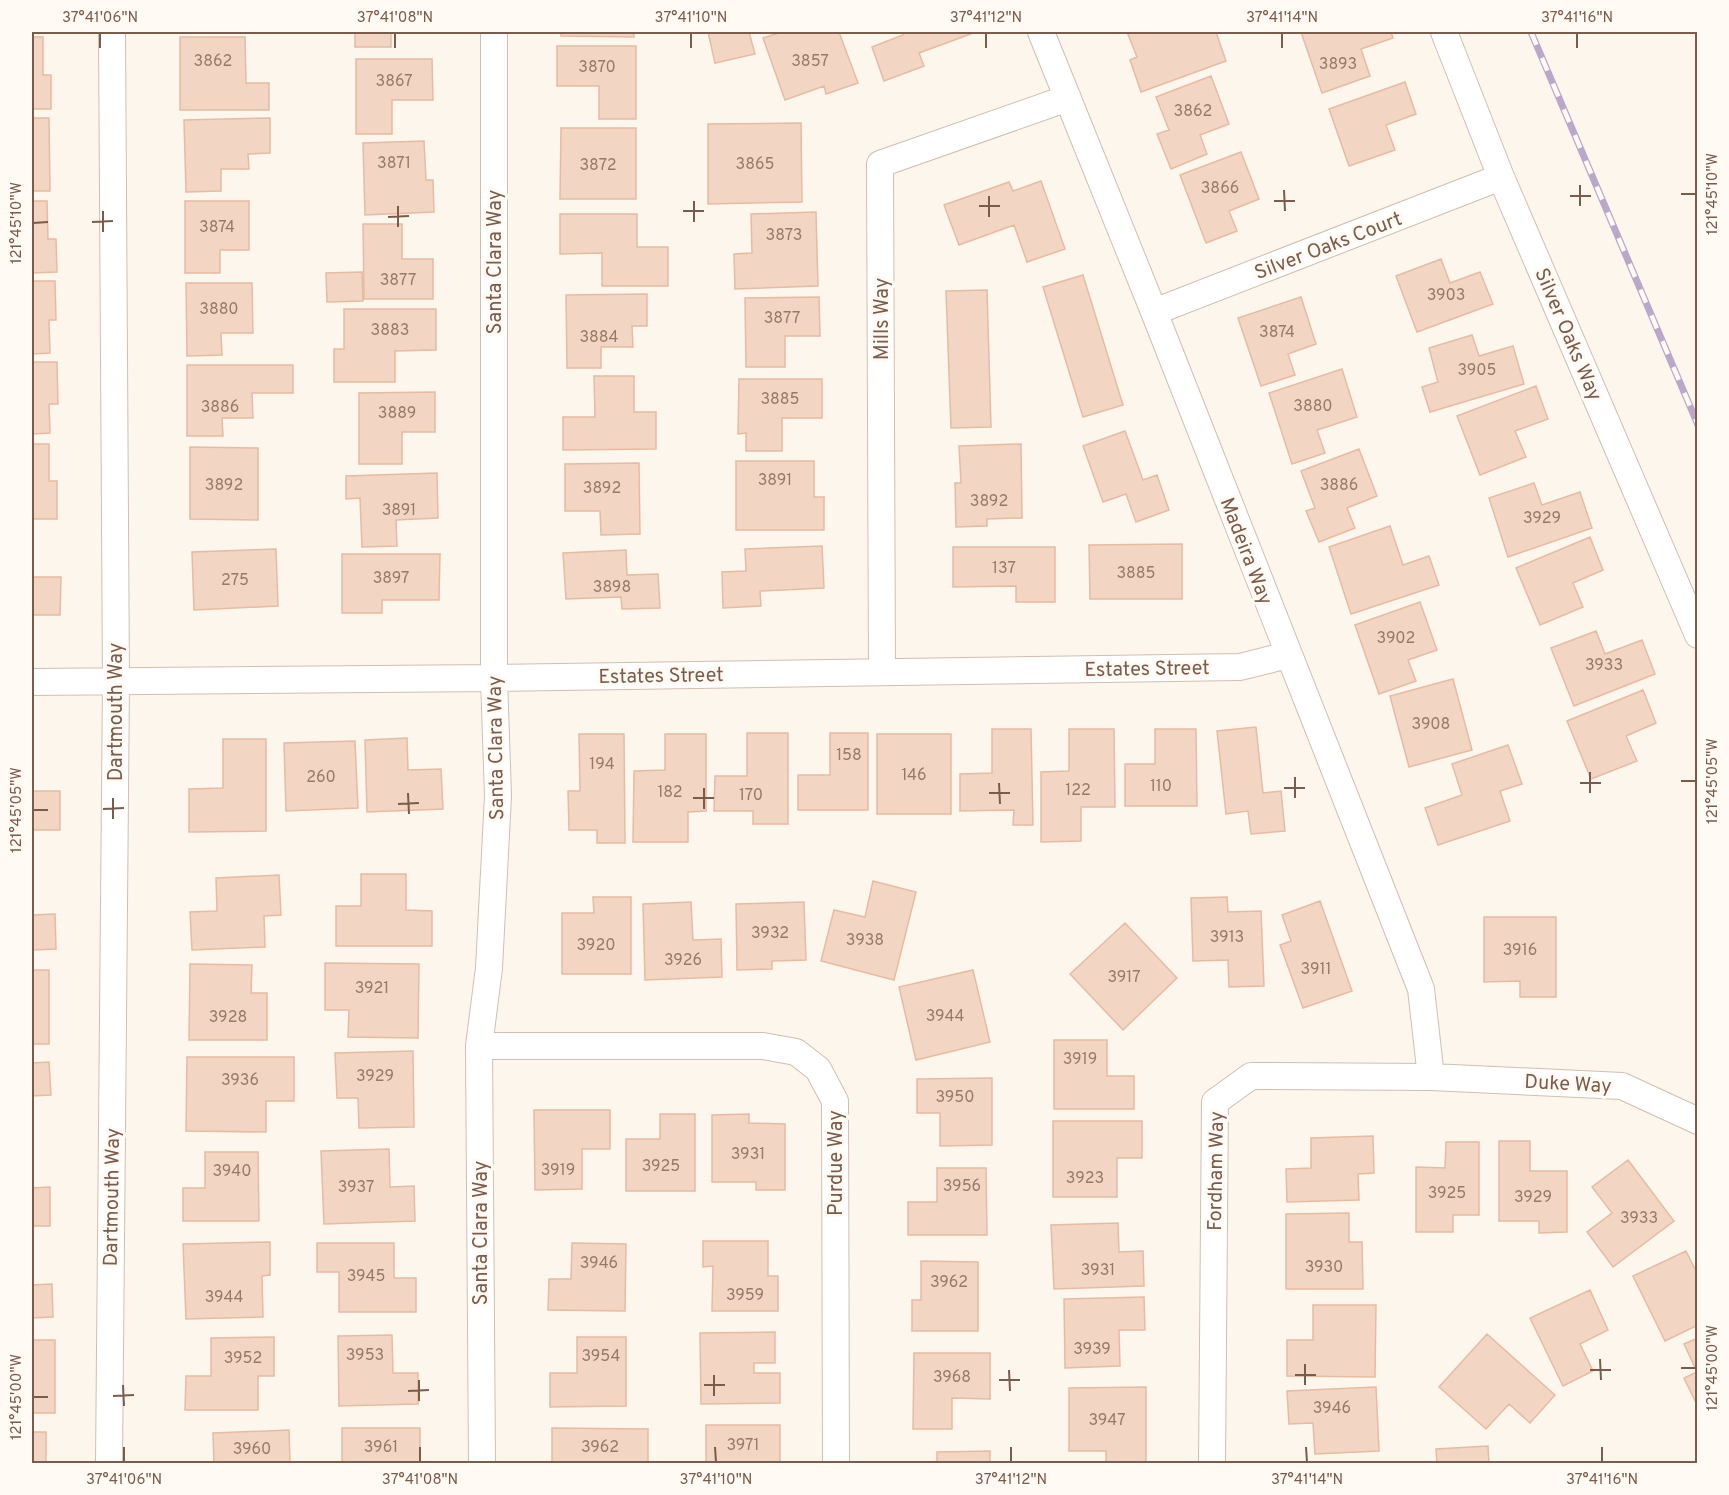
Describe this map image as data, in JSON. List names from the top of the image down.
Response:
{
  "streets": {
    "street": [
      "Silver Oaks Court",
      "Santa Clara Way",
      "Mills Way",
      "Silver Oaks Way",
      "Madeira Way",
      "Estates Street",
      "Dartmouth Way",
      "Duke Way",
      "Purdue Way",
      "Fordham Way"
    ]
  },
  "crossings": [
    ["Silver Oaks Court", "Silver Oaks Way"],
    ["Silver Oaks Court", "Madeira Way"],
    ["Santa Clara Way", "Estates Street"],
    ["Santa Clara Way", "Purdue Way"],
    ["Mills Way", "Madeira Way"],
    ["Mills Way", "Estates Street"],
    ["Madeira Way", "Estates Street"],
    ["Madeira Way", "Duke Way"],
    ["Madeira Way", "Fordham Way"],
    ["Estates Street", "Dartmouth Way"],
    ["Duke Way", "Fordham Way"]
  ],
  "house_numbers": [
    "3862",
    "3857",
    "3893",
    "3870",
    "3867",
    "3862",
    "3871",
    "3865",
    "3872",
    "3866",
    "3874",
    "3873",
    "3877",
    "3903",
    "3880",
    "3877",
    "3883",
    "3874",
    "3884",
    "3905",
    "3885",
    "3880",
    "3886",
    "3889",
    "3891",
    "3892",
    "3886",
    "3892",
    "3892",
    "3891",
    "3929",
    "137",
    "3885",
    "3897",
    "275",
    "3898",
    "3902",
    "3933",
    "3908",
    "158",
    "194",
    "146",
    "260",
    "110",
    "122",
    "182",
    "170",
    "3932",
    "3913",
    "3938",
    "3920",
    "3916",
    "3926",
    "3911",
    "3917",
    "3921",
    "3944",
    "3928",
    "3919",
    "3929",
    "3936",
    "3950",
    "3931",
    "3925",
    "3919",
    "3940",
    "3923",
    "3956",
    "3937",
    "3925",
    "3929",
    "3933",
    "3946",
    "3930",
    "3931",
    "3945",
    "3962",
    "3959",
    "3944",
    "3939",
    "3953",
    "3954",
    "3952",
    "3968",
    "3946",
    "3947",
    "3971",
    "3961",
    "3962",
    "3960"
  ],
  "coordinates": [
    "37°41'06\"N",
    "37°41'08\"N",
    "37°41'10\"N",
    "37°41'12\"N",
    "37°41'14\"N",
    "37°41'16\"N",
    "121°45'10\"W",
    "121°45'05\"W",
    "121°45'00\"W"
  ]
}
